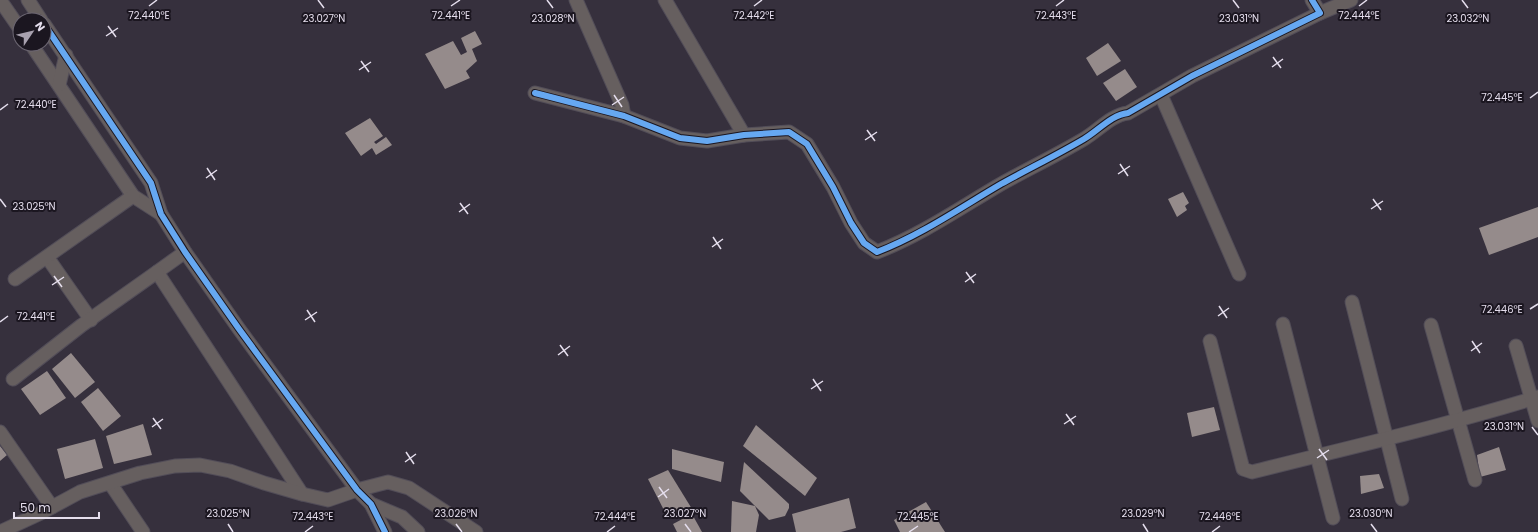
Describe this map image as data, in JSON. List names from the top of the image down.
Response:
{
  "scale_bar": "50 m",
  "north": "top right",
  "coordinates": [
    "72.440°E",
    "72.441°E",
    "72.442°E",
    "72.443°E",
    "72.444°E",
    "23.027°N",
    "23.028°N",
    "23.031°N",
    "23.032°N",
    "72.445°E",
    "23.025°N",
    "72.446°E",
    "23.026°N",
    "23.029°N",
    "23.030°N"
  ]
}
